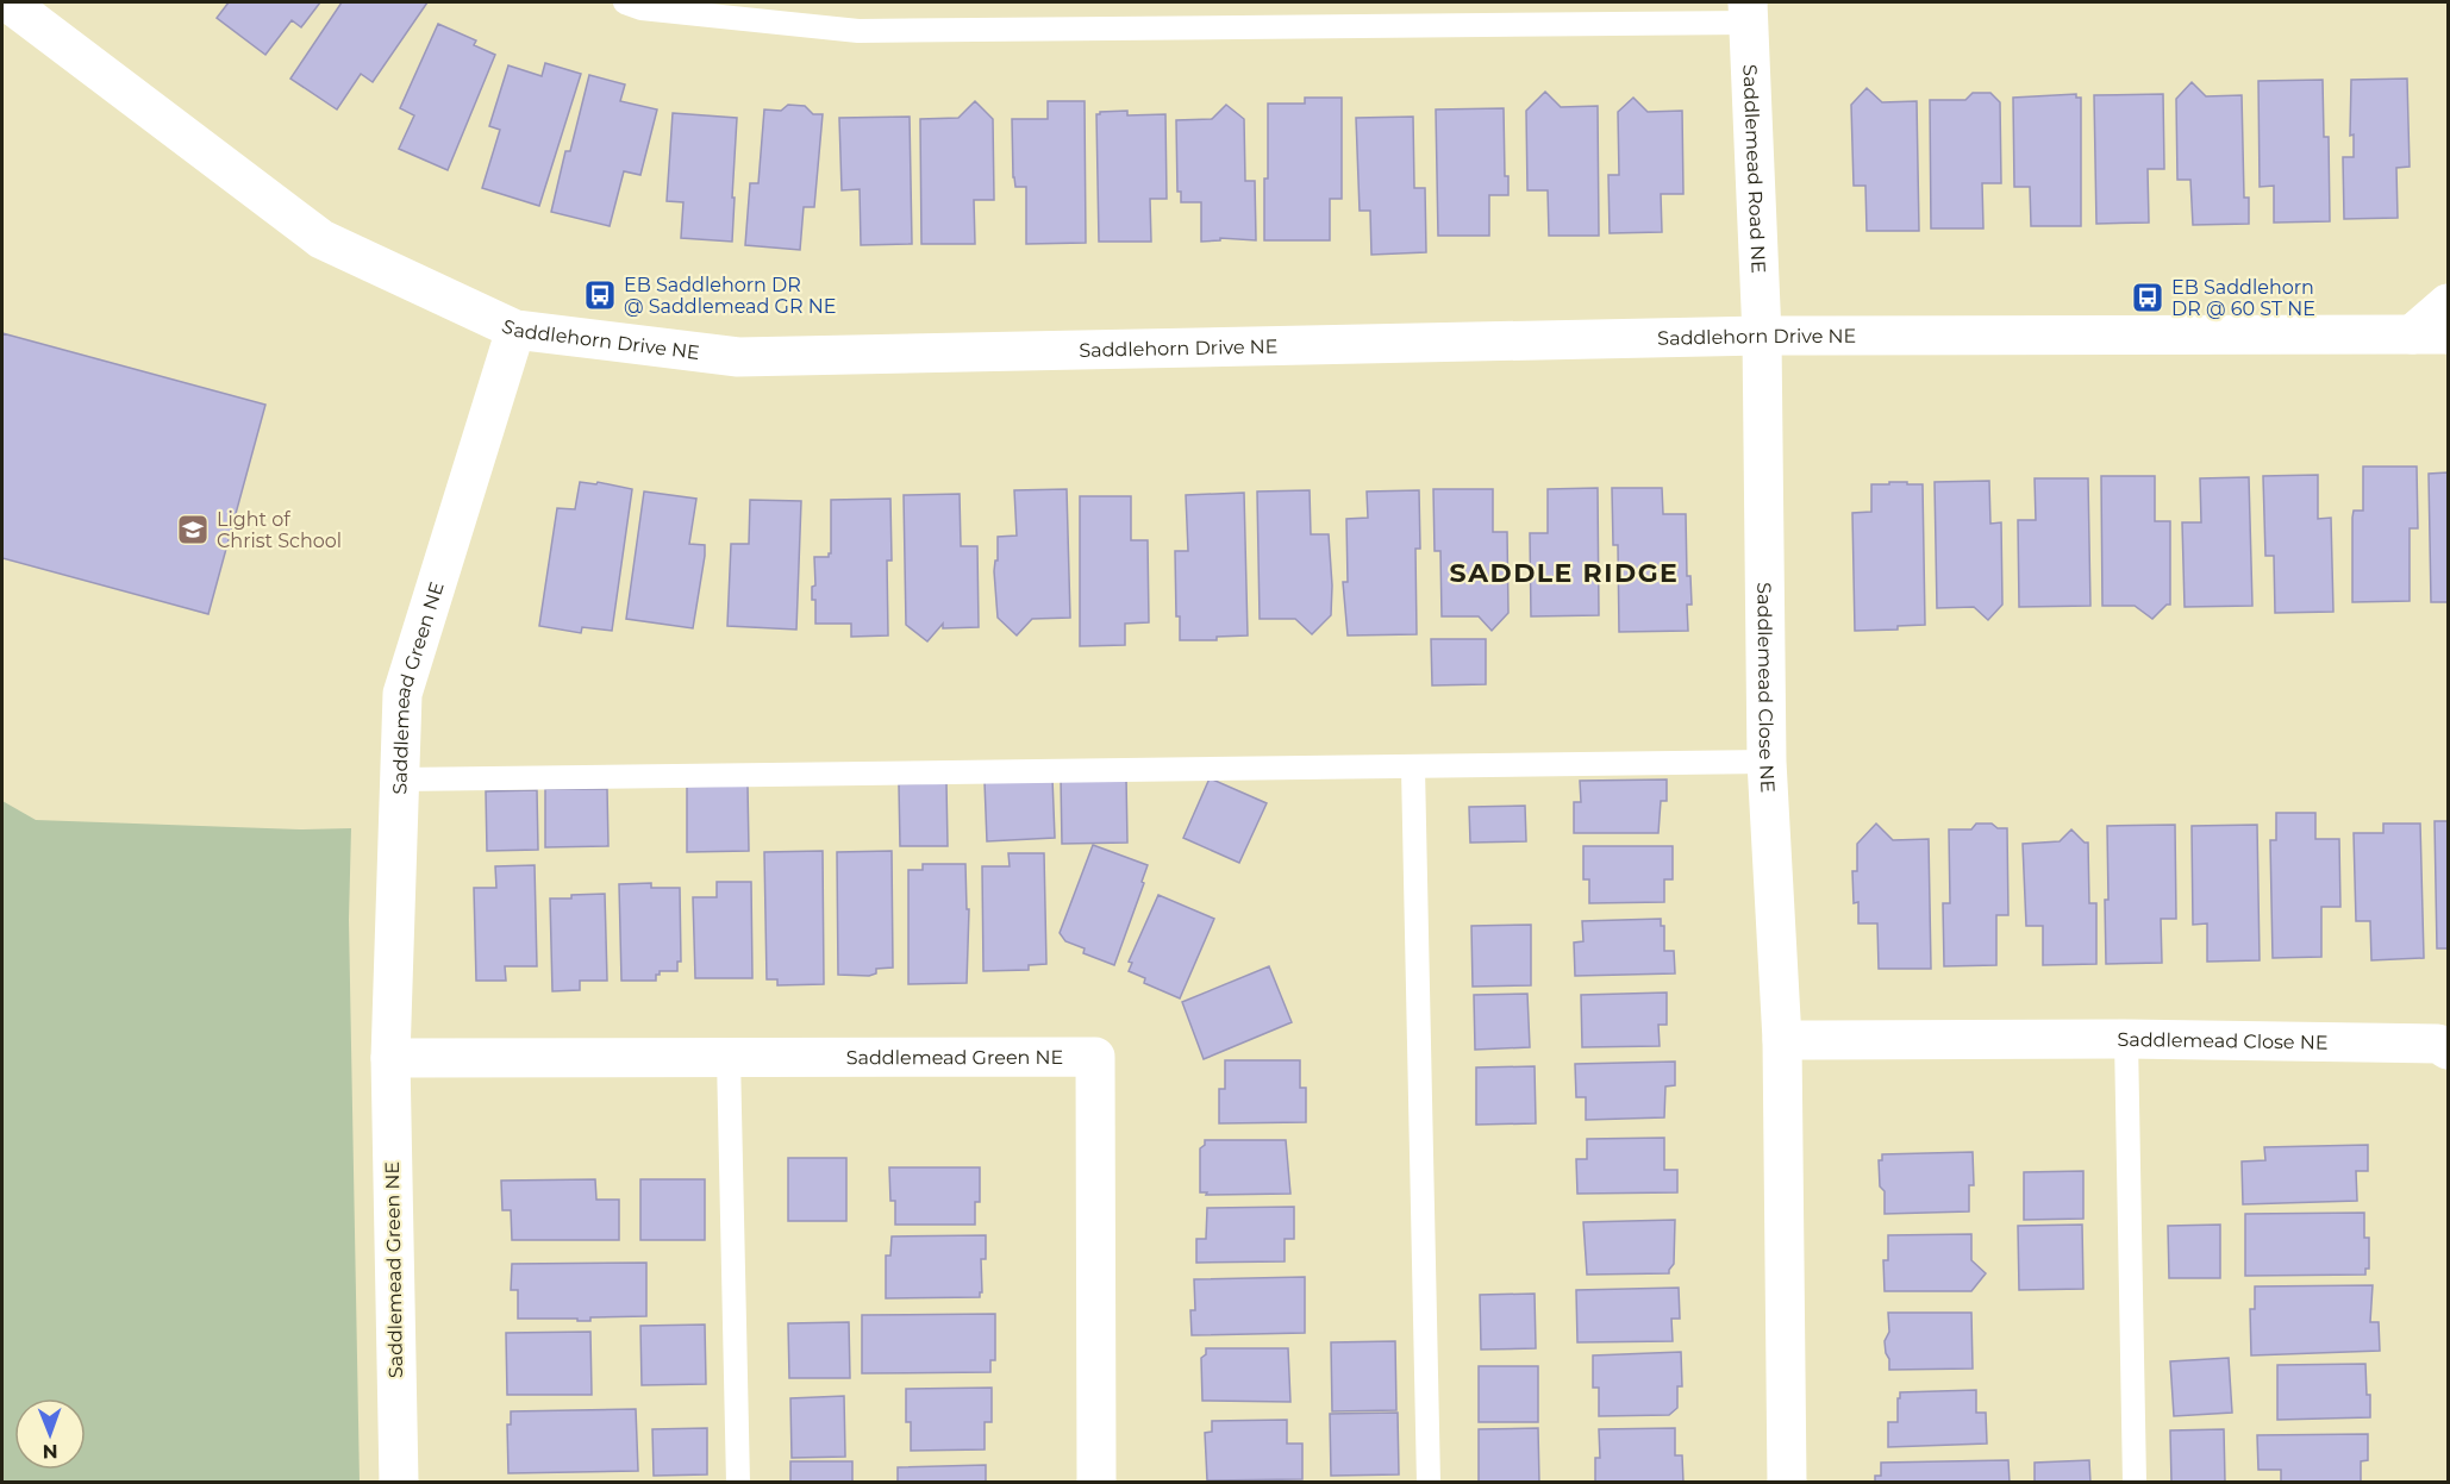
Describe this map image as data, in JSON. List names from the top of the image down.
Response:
{
  "streets": {
    "street": [
      "Saddlemead Road NE",
      "Saddlehorn Drive NE",
      "Saddlemead Green NE",
      "Saddlemead Close NE"
    ]
  },
  "crossings": [
    ["Saddlemead Road NE", "Saddlehorn Drive NE"],
    ["Saddlemead Road NE", "Saddlemead Close NE"],
    ["Saddlehorn Drive NE", "Saddlemead Green NE"],
    ["Saddlehorn Drive NE", "Saddlemead Close NE"]
  ],
  "districts": ["SADDLE RIDGE"],
  "places": {
    "bus stop": ["EB Saddlehorn DR @ Saddlemead GR NE", "EB Saddlehorn DR @ 60 ST NE"],
    "school or university": ["Light of Christ School"]
  },
  "north": "bottom"
}
